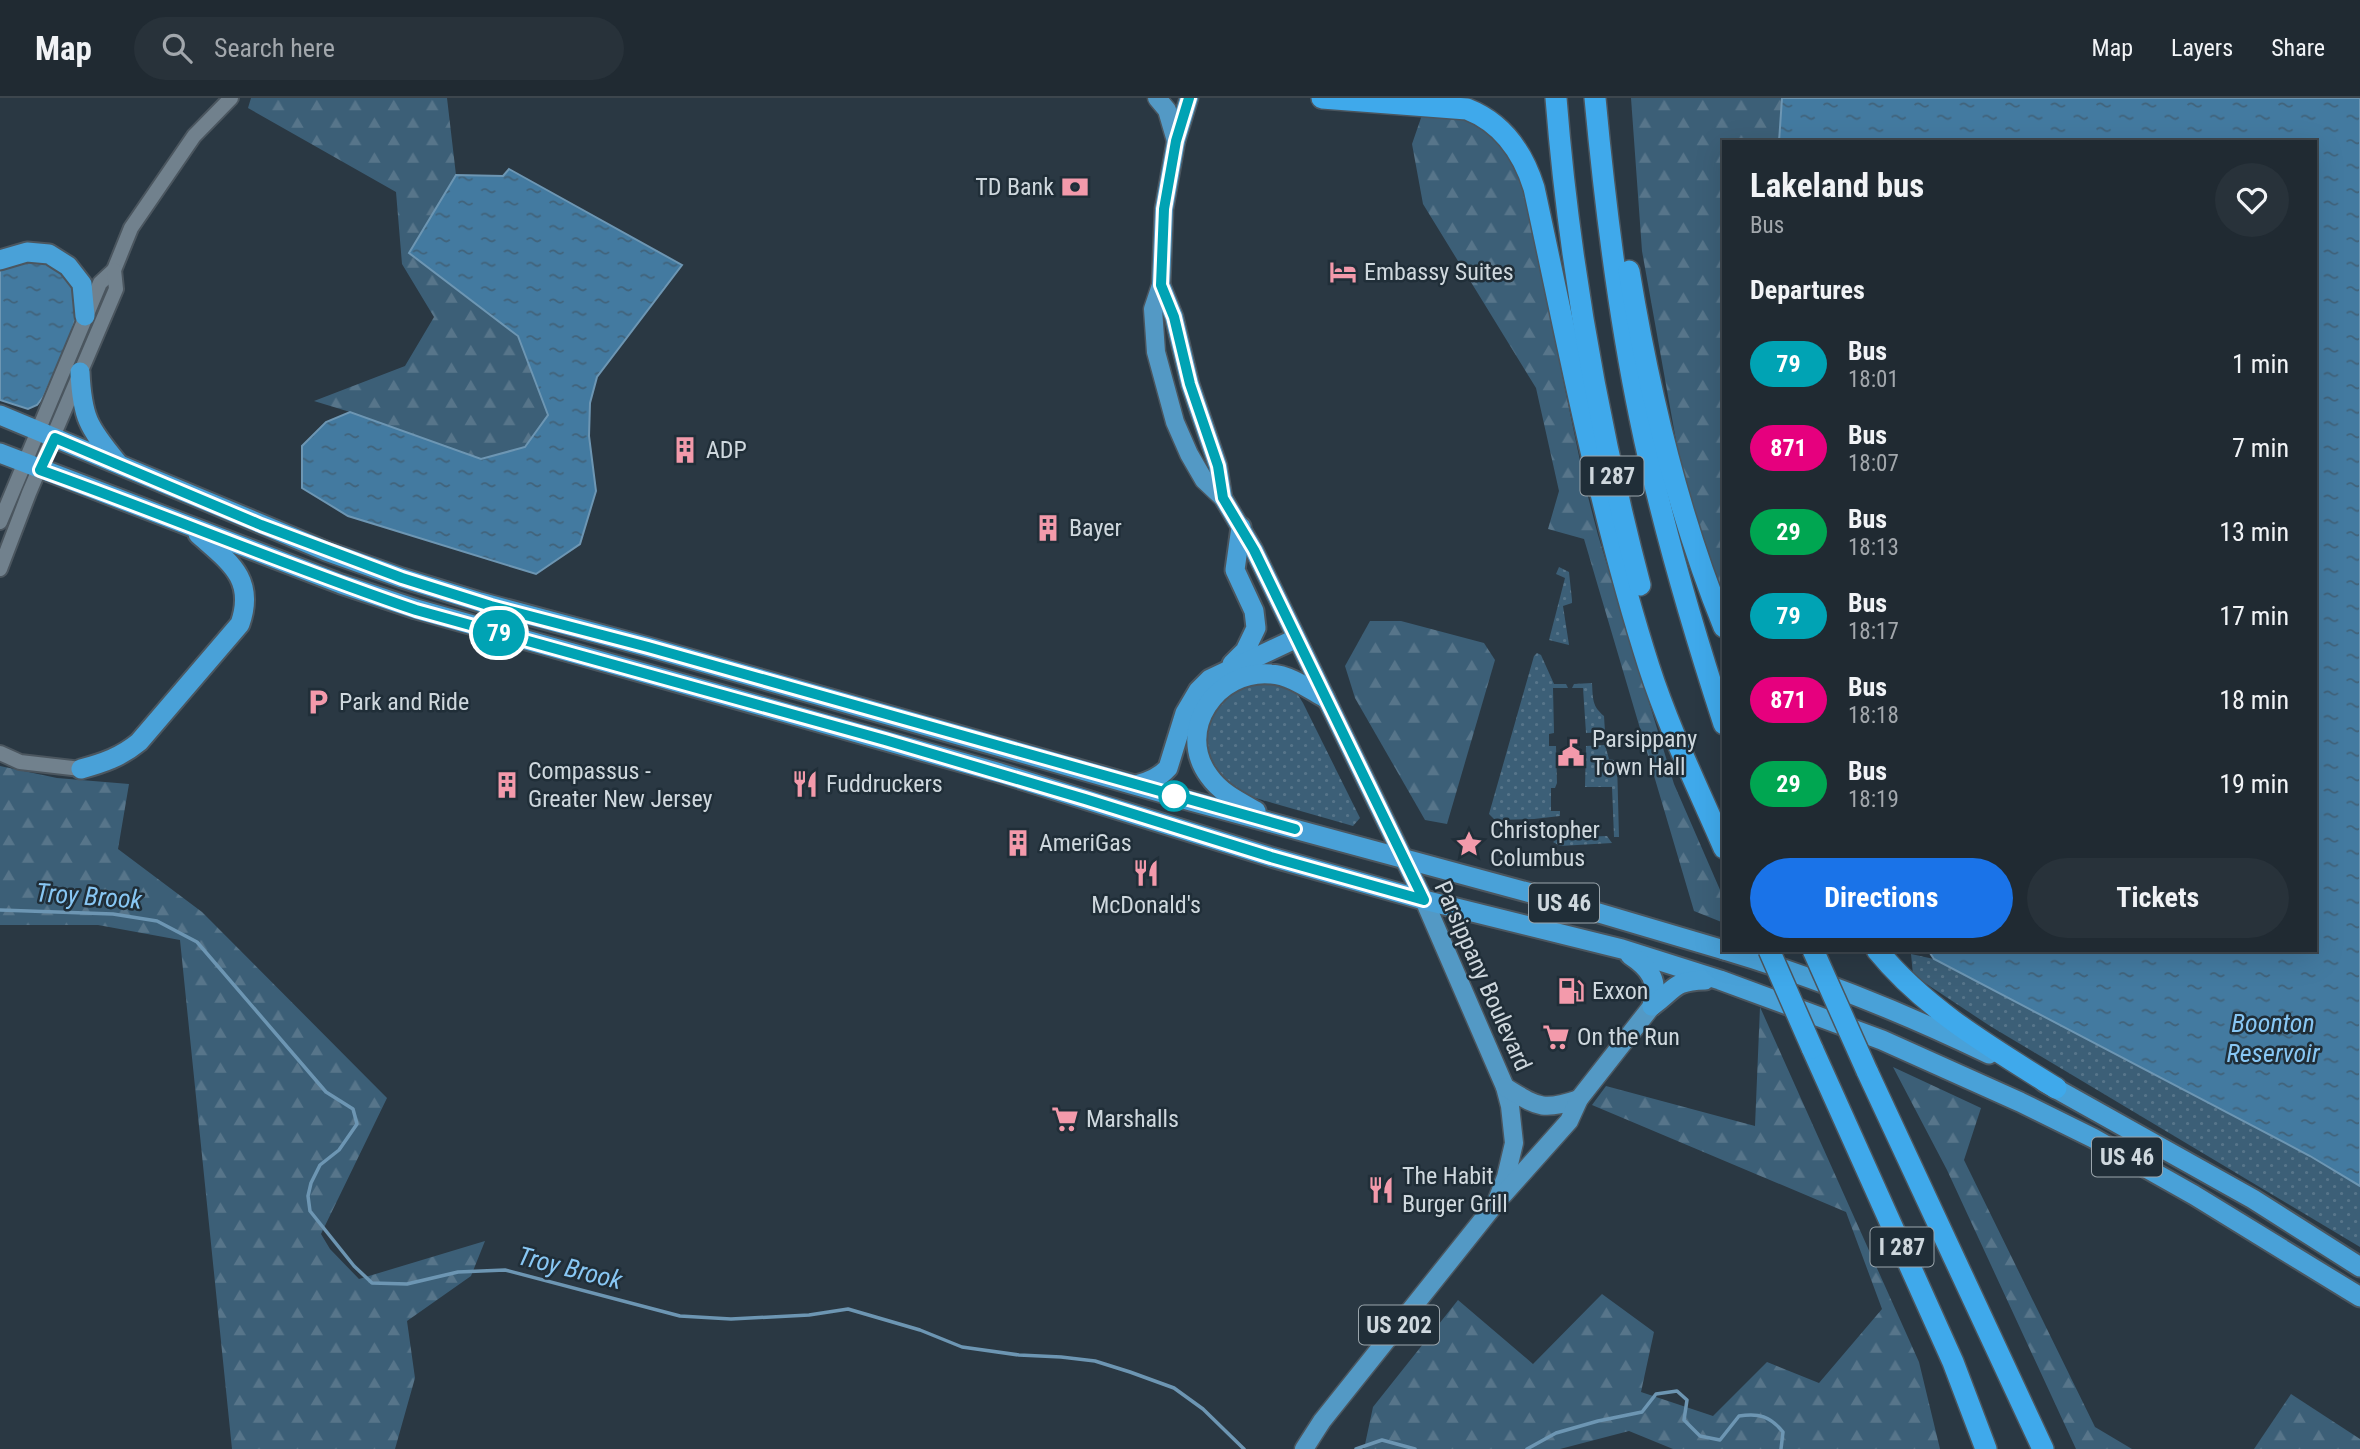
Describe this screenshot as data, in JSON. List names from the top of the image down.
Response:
{
  "streets": {
    "highway": ["I 287", "US 46"],
    "main road": ["Parsippany Boulevard", "US 202"]
  },
  "crossings": [
    ["US 46", "Parsippany Boulevard"]
  ],
  "water": ["Troy Brook", "Boonton Reservoir"],
  "places": {
    "bank": ["TD Bank"],
    "hotel": ["Embassy Suites"],
    "building": [
      "ADP",
      "Bayer",
      "Compassus - Greater New Jersey",
      "AmeriGas"
    ],
    "parking": ["Park and Ride"],
    "public building": ["Parsippany Town Hall"],
    "restaurant": ["Fuddruckers", "McDonald's", "The Habit Burger Grill"],
    "place": ["Christopher Columbus"],
    "fuel station": ["Exxon"],
    "supermarket": ["On the Run", "Marshalls"]
  },
  "lines": ["bus line 79"],
  "page": {
    "header": "Map",
    "search": "Search here",
    "nav": ["Map", "Layers", "Share"],
    "on_map": "79",
    "heading": [
      ["Lakeland bus", "Bus"],
      "Departures"
    ],
    "list": [
      {
        "mark": "79",
        "name": "Bus",
        "note": "18:01",
        "value": "1 min"
      },
      {
        "mark": "871",
        "name": "Bus",
        "note": "18:07",
        "value": "7 min"
      },
      {
        "mark": "29",
        "name": "Bus",
        "note": "18:13",
        "value": "13 min"
      },
      {
        "mark": "79",
        "name": "Bus",
        "note": "18:17",
        "value": "17 min"
      },
      {
        "mark": "871",
        "name": "Bus",
        "note": "18:18",
        "value": "18 min"
      },
      {
        "mark": "29",
        "name": "Bus",
        "note": "18:19",
        "value": "19 min"
      }
    ],
    "buttons": ["Directions", "Tickets"]
  }
}
